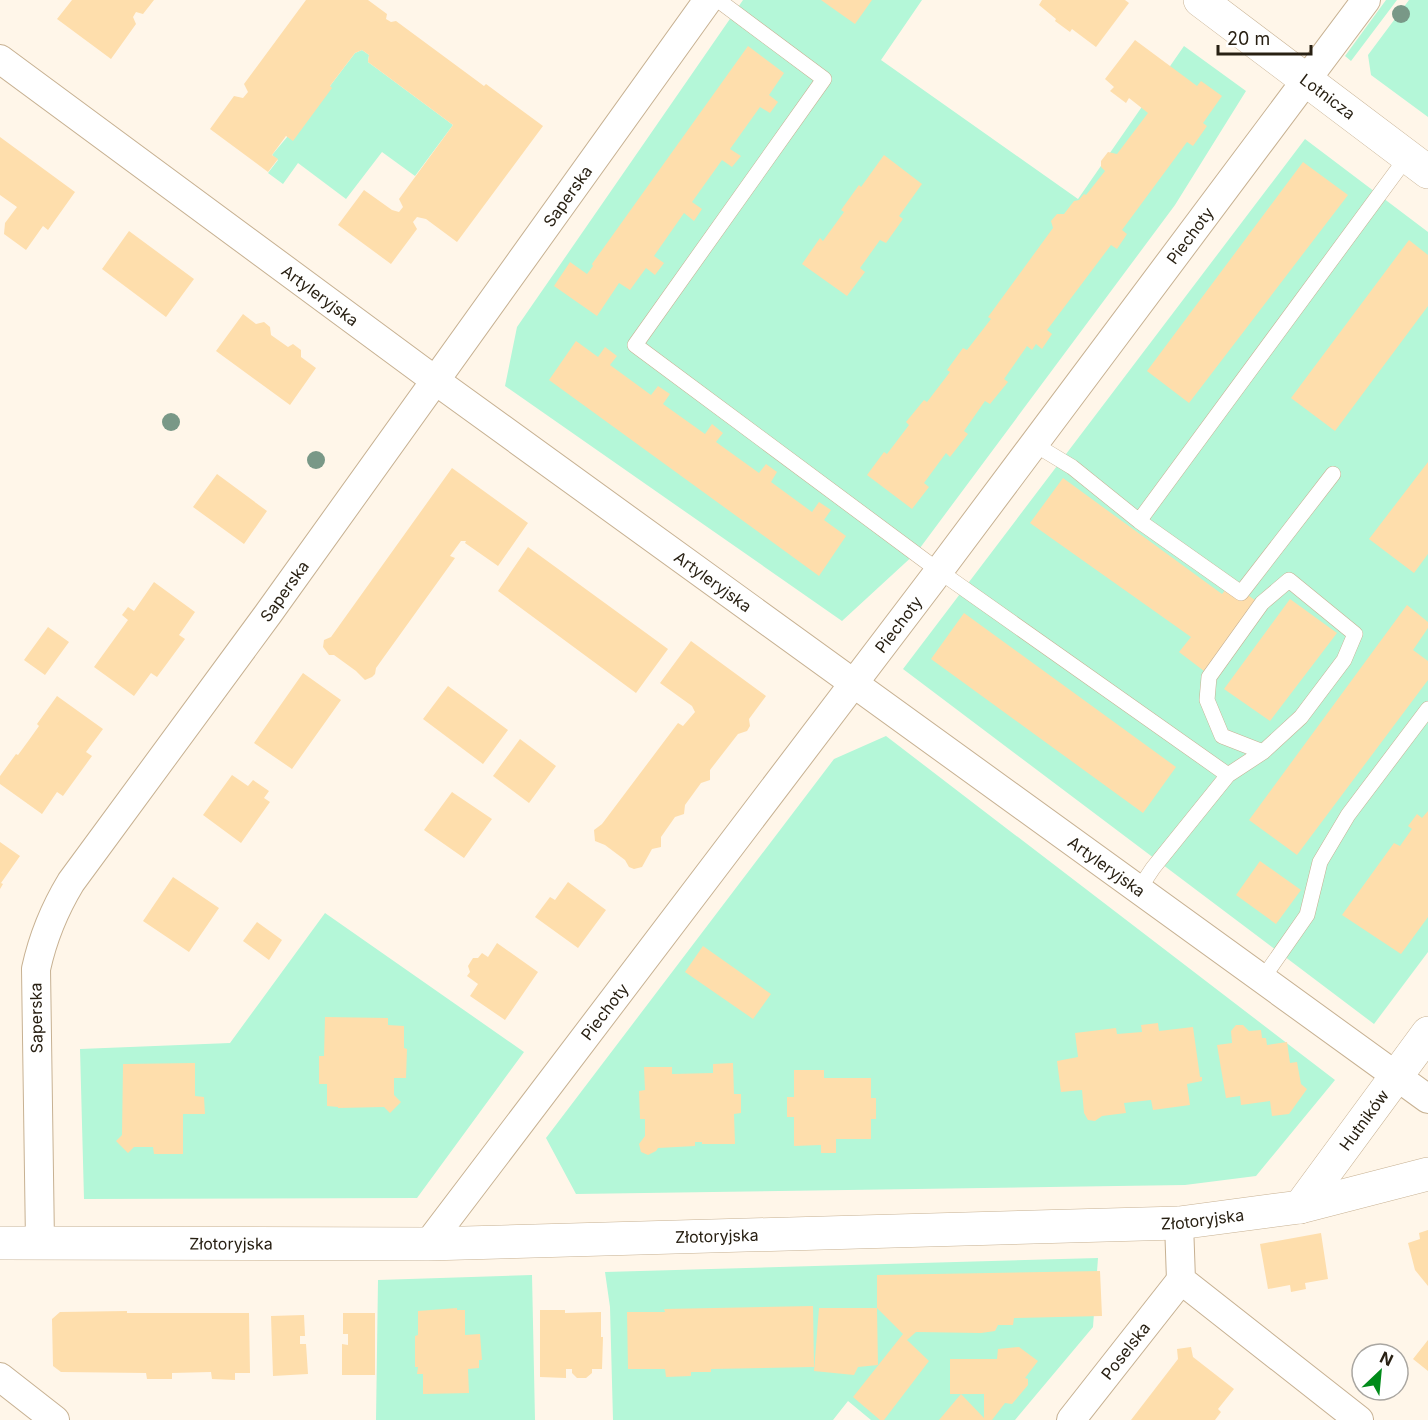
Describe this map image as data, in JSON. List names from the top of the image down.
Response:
{
  "streets": {
    "street": [
      "Lotnicza",
      "Saperska",
      "Piechoty",
      "Artyleryjska",
      "Hutników",
      "Złotoryjska",
      "Poselska"
    ]
  },
  "crossings": [
    ["Lotnicza", "Piechoty"],
    ["Saperska", "Artyleryjska"],
    ["Saperska", "Złotoryjska"],
    ["Piechoty", "Artyleryjska"],
    ["Piechoty", "Złotoryjska"],
    ["Artyleryjska", "Hutników"],
    ["Hutników", "Złotoryjska"]
  ],
  "scale_bar": "20 m",
  "north": "top right"
}
